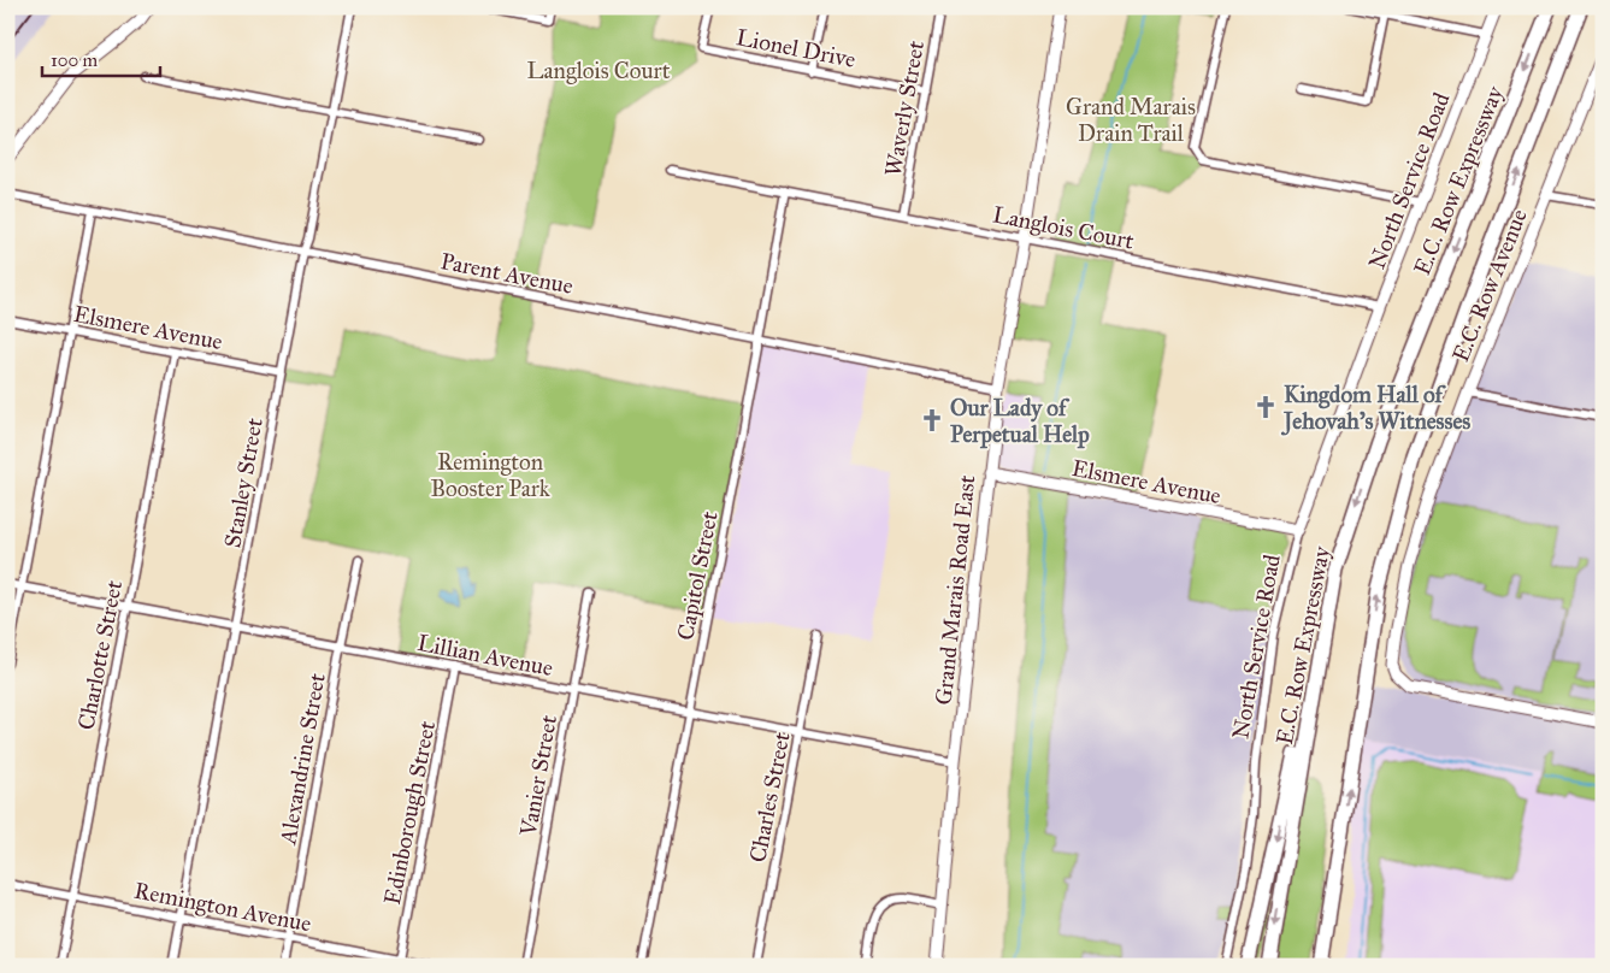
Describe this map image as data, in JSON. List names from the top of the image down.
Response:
{
  "streets": {
    "highway": ["E.C. Row Expressway"],
    "street": [
      "Lionel Drive",
      "Waverly Street",
      "North Service Road",
      "Langlois Court",
      "Parent Avenue",
      "E.C. Row Avenue",
      "Elsmere Avenue",
      "Stanley Street",
      "Capitol Street",
      "Grand Marais Road East",
      "Charlotte Street",
      "Lillian Avenue",
      "Alexandrine Street",
      "Vanier Street",
      "Charles Street",
      "Edinborough Street",
      "Remington Avenue"
    ]
  },
  "crossings": [
    ["Lionel Drive", "Waverly Street"],
    ["Waverly Street", "Langlois Court"],
    ["North Service Road", "Langlois Court"],
    ["North Service Road", "Elsmere Avenue"],
    ["Langlois Court", "Capitol Street"],
    ["Langlois Court", "Grand Marais Road East"],
    ["Parent Avenue", "Stanley Street"],
    ["Parent Avenue", "Capitol Street"],
    ["Parent Avenue", "Grand Marais Road East"],
    ["Elsmere Avenue", "Stanley Street"],
    ["Elsmere Avenue", "Grand Marais Road East"],
    ["Elsmere Avenue", "Charlotte Street"],
    ["Stanley Street", "Lillian Avenue"],
    ["Stanley Street", "Remington Avenue"],
    ["Capitol Street", "Lillian Avenue"],
    ["Grand Marais Road East", "Lillian Avenue"],
    ["Charlotte Street", "Lillian Avenue"],
    ["Charlotte Street", "Remington Avenue"],
    ["Lillian Avenue", "Alexandrine Street"],
    ["Lillian Avenue", "Vanier Street"],
    ["Lillian Avenue", "Charles Street"],
    ["Lillian Avenue", "Edinborough Street"],
    ["Alexandrine Street", "Remington Avenue"],
    ["Edinborough Street", "Remington Avenue"]
  ],
  "parks": ["Langlois Court", "Grand Marais Drain Trail", "Remington Booster Park"],
  "places": {
    "church": ["Kingdom Hall of Jehovah's Witnesses", "Our Lady of Perpetual Help"]
  },
  "scale_bar": "100 m"
}
